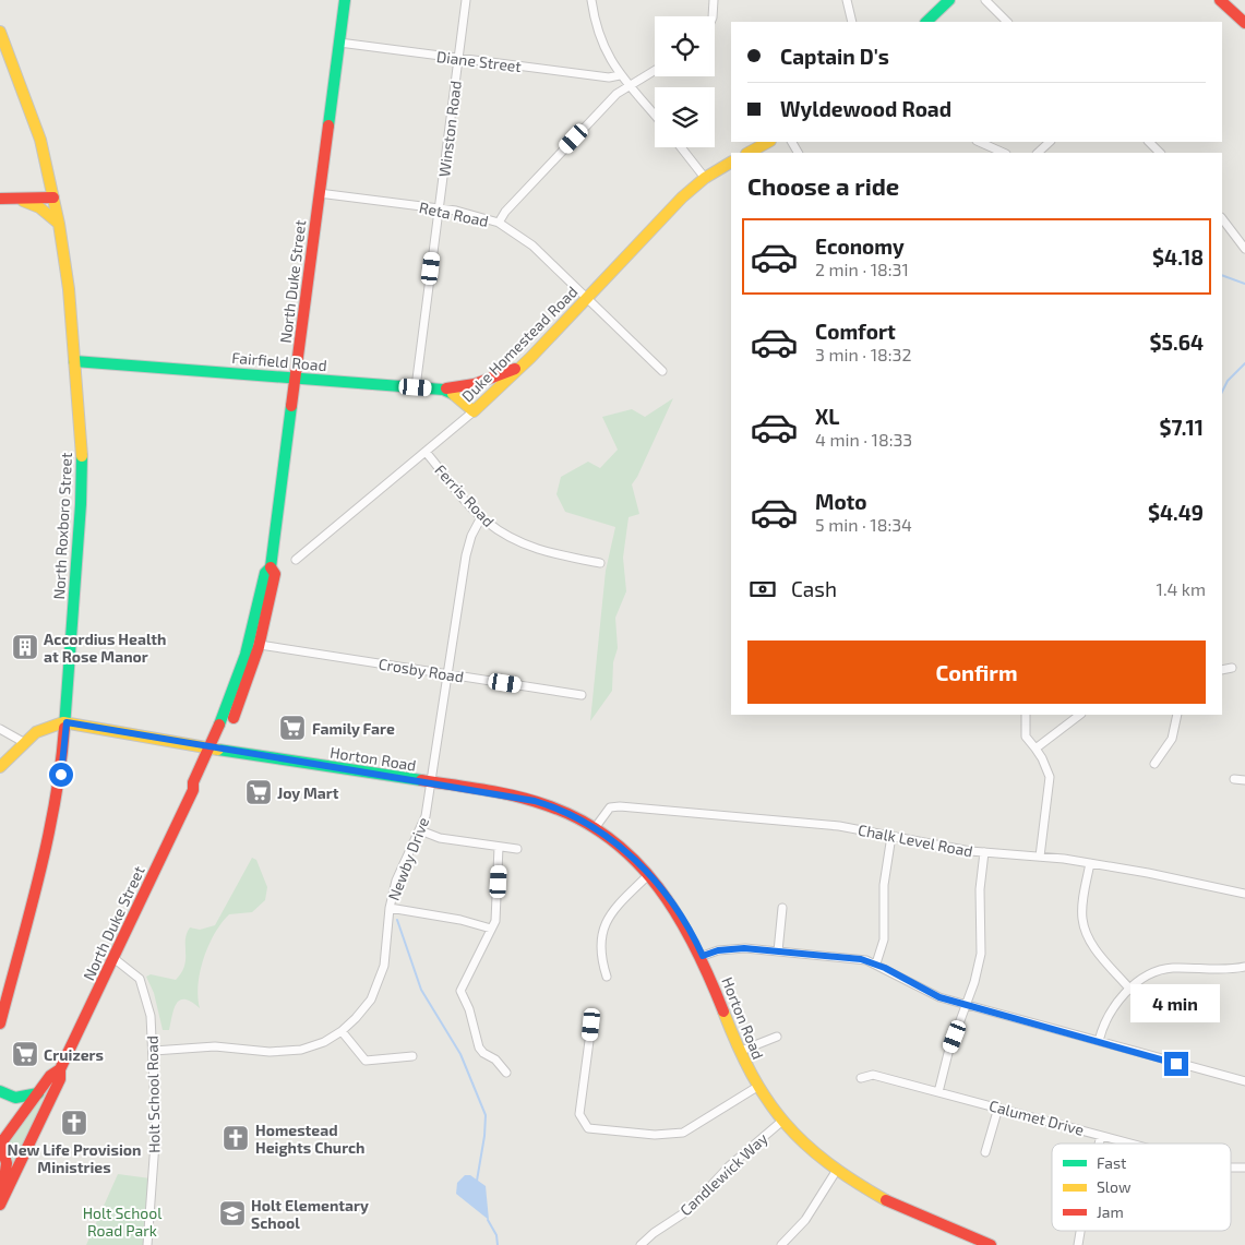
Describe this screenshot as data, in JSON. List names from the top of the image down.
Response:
{
  "streets": {
    "main road": [
      "North Duke Street",
      "Duke Homestead Road",
      "Fairfield Road",
      "North Roxboro Street",
      "Horton Road"
    ],
    "street": [
      "Diane Street",
      "Winston Road",
      "Reta Road",
      "Ferris Road",
      "Crosby Road",
      "Chalk Level Road",
      "Newby Drive",
      "Holt School Road",
      "Calumet Drive",
      "Candlewick Way"
    ]
  },
  "crossings": [
    ["Diane Street", "Winston Road"],
    ["Diane Street", "North Duke Street"],
    ["Winston Road", "Reta Road"],
    ["Winston Road", "Fairfield Road"],
    ["Reta Road", "North Duke Street"],
    ["Reta Road", "Duke Homestead Road"],
    ["North Duke Street", "Fairfield Road"],
    ["North Duke Street", "Crosby Road"],
    ["North Duke Street", "Horton Road"],
    ["North Duke Street", "Holt School Road"],
    ["Duke Homestead Road", "Fairfield Road"],
    ["Duke Homestead Road", "Ferris Road"],
    ["Fairfield Road", "North Roxboro Street"],
    ["Ferris Road", "Newby Drive"],
    ["North Roxboro Street", "Horton Road"],
    ["Crosby Road", "Newby Drive"],
    ["Horton Road", "Chalk Level Road"],
    ["Horton Road", "Newby Drive"],
    ["Horton Road", "Candlewick Way"],
    ["Newby Drive", "Holt School Road"]
  ],
  "parks": ["Holt School Road Park"],
  "places": {
    "building": ["Accordius Health at Rose Manor"],
    "supermarket": ["Family Fare", "Joy Mart", "Cruizers"],
    "church": ["New Life Provision Ministries", "Homestead Heights Church"],
    "school or university": ["Holt Elementary School"]
  },
  "legend": ["Fast", "Slow", "Jam"],
  "page": {
    "banner": ["Captain D's", "Wyldewood Road"],
    "heading": "Choose a ride",
    "list": [
      {
        "name": "Economy",
        "note": "2 min · 18:31",
        "value": "$4.18"
      },
      {
        "name": "Comfort",
        "note": "3 min · 18:32",
        "value": "$5.64"
      },
      {
        "name": "XL",
        "note": "4 min · 18:33",
        "value": "$7.11"
      },
      {
        "name": "Moto",
        "note": "5 min · 18:34",
        "value": "$4.49"
      }
    ],
    "pay": ["Cash", "1.4 km"],
    "buttons": "Confirm",
    "bubble": "4 min"
  }
}
